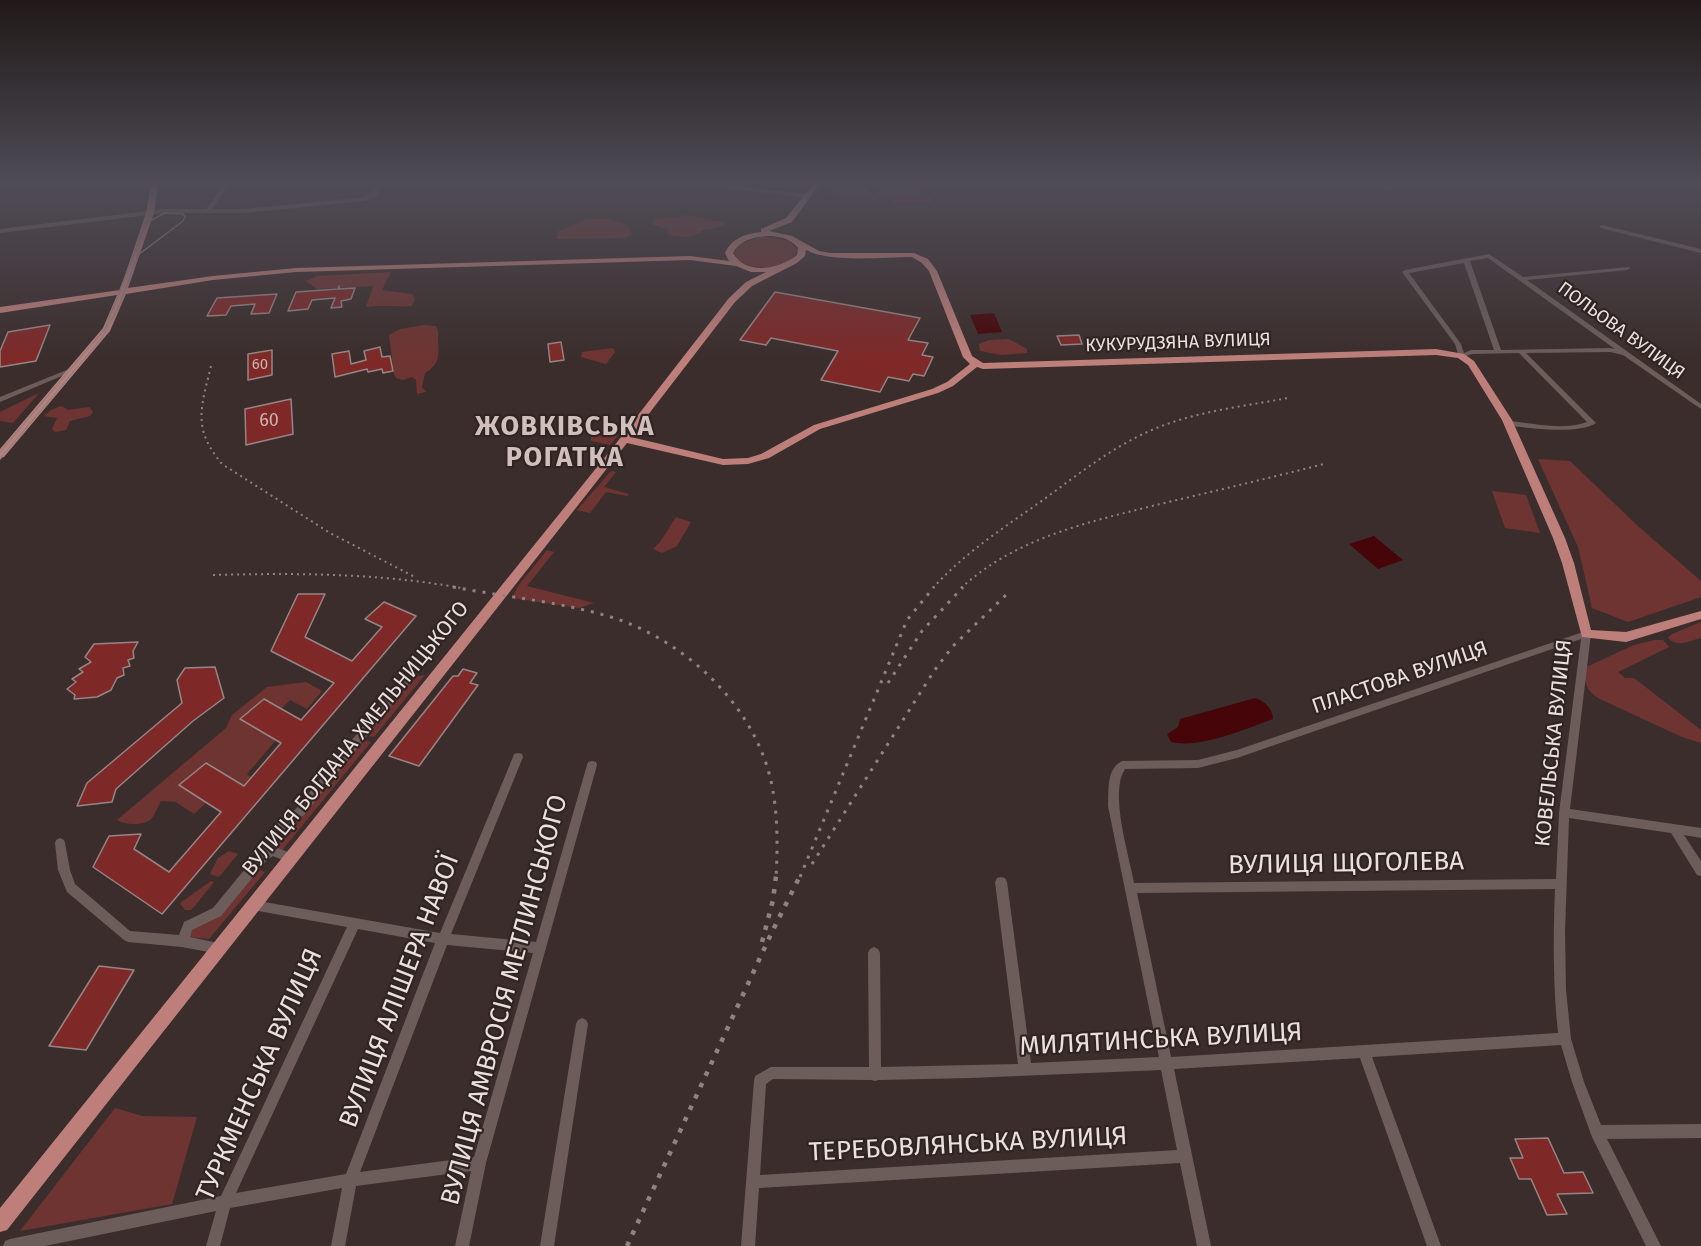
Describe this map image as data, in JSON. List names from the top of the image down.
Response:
{
  "streets": {
    "main road": [
      "КУКУРУДЗЯНА ВУЛИЦЯ",
      "ПЛАСТОВА ВУЛИЦЯ",
      "ВУЛИЦЯ БОГДАНА ХМЕЛЬНИЦЬКОГО",
      "КОВЕЛЬСЬКА ВУЛИЦЯ"
    ],
    "street": [
      "ПОЛЬОВА ВУЛИЦЯ",
      "ВУЛИЦЯ ЩОГОЛЕВА",
      "ВУЛИЦЯ АЛІШЕРА НАВОЇ",
      "ВУЛИЦЯ АМВРОСІЯ МЕТЛИНСЬКОГО",
      "МИЛЯТИНСЬКА ВУЛИЦЯ",
      "ТУРКМЕНСЬКА ВУЛИЦЯ",
      "ТЕРЕБОВЛЯНСЬКА ВУЛИЦЯ"
    ]
  },
  "crossings": [
    ["ПОЛЬОВА ВУЛИЦЯ", "КУКУРУДЗЯНА ВУЛИЦЯ"],
    ["ПОЛЬОВА ВУЛИЦЯ", "КОВЕЛЬСЬКА ВУЛИЦЯ"],
    ["КУКУРУДЗЯНА ВУЛИЦЯ", "КОВЕЛЬСЬКА ВУЛИЦЯ"],
    ["ПЛАСТОВА ВУЛИЦЯ", "КОВЕЛЬСЬКА ВУЛИЦЯ"],
    ["ПЛАСТОВА ВУЛИЦЯ", "ВУЛИЦЯ ЩОГОЛЕВА"],
    ["КОВЕЛЬСЬКА ВУЛИЦЯ", "ВУЛИЦЯ ЩОГОЛЕВА"],
    ["КОВЕЛЬСЬКА ВУЛИЦЯ", "МИЛЯТИНСЬКА ВУЛИЦЯ"],
    ["МИЛЯТИНСЬКА ВУЛИЦЯ", "ТЕРЕБОВЛЯНСЬКА ВУЛИЦЯ"]
  ],
  "districts": ["ЖОВКІВСЬКА РОГАТКА"],
  "house_numbers": ["60", "60"]
}
